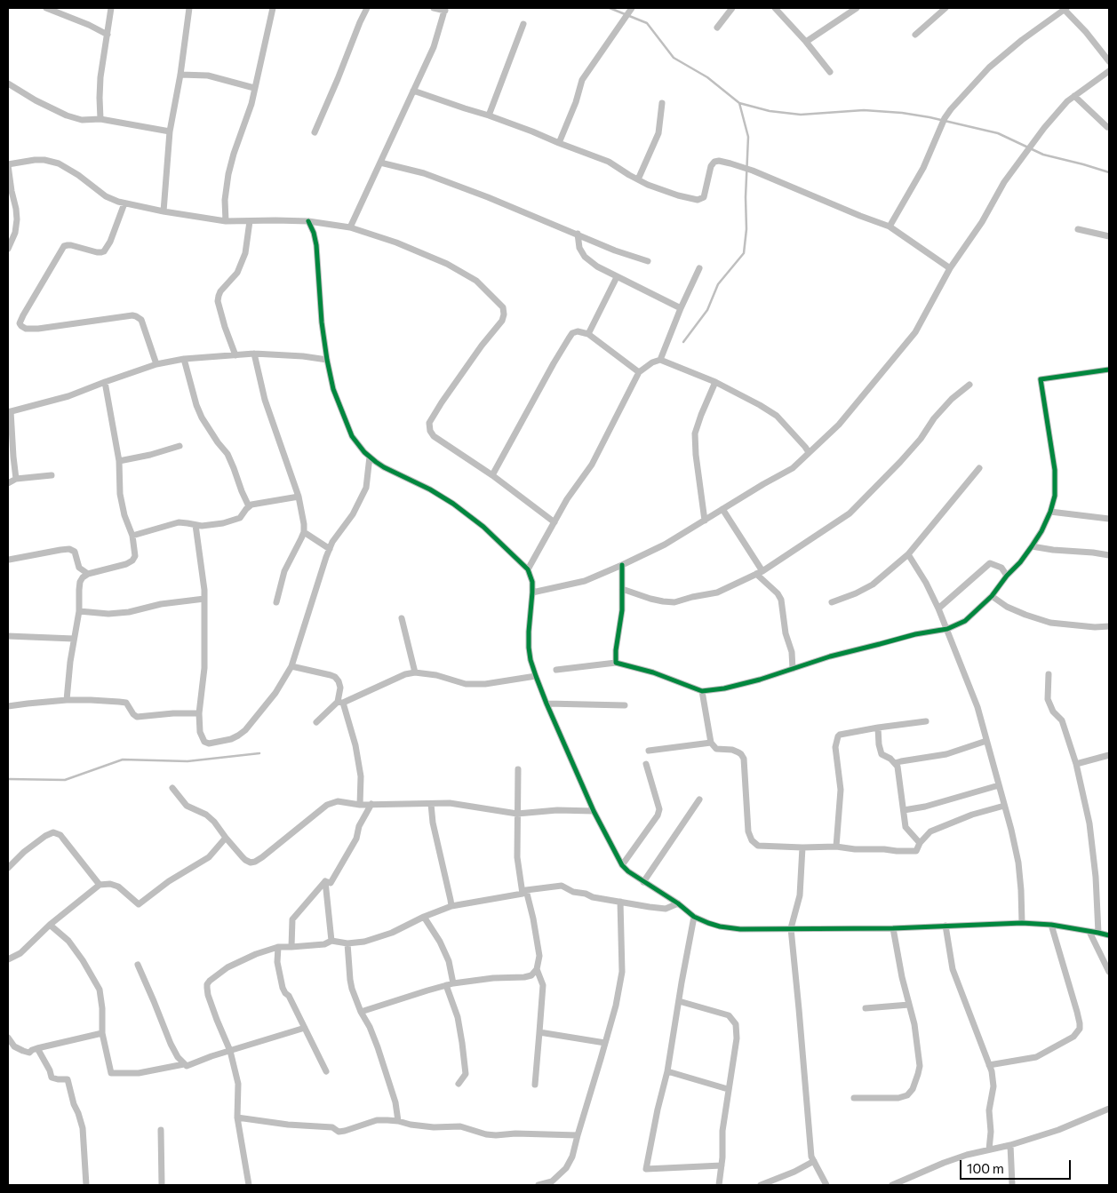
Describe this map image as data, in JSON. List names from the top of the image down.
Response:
{
  "scale_bar": "100 m"
}
